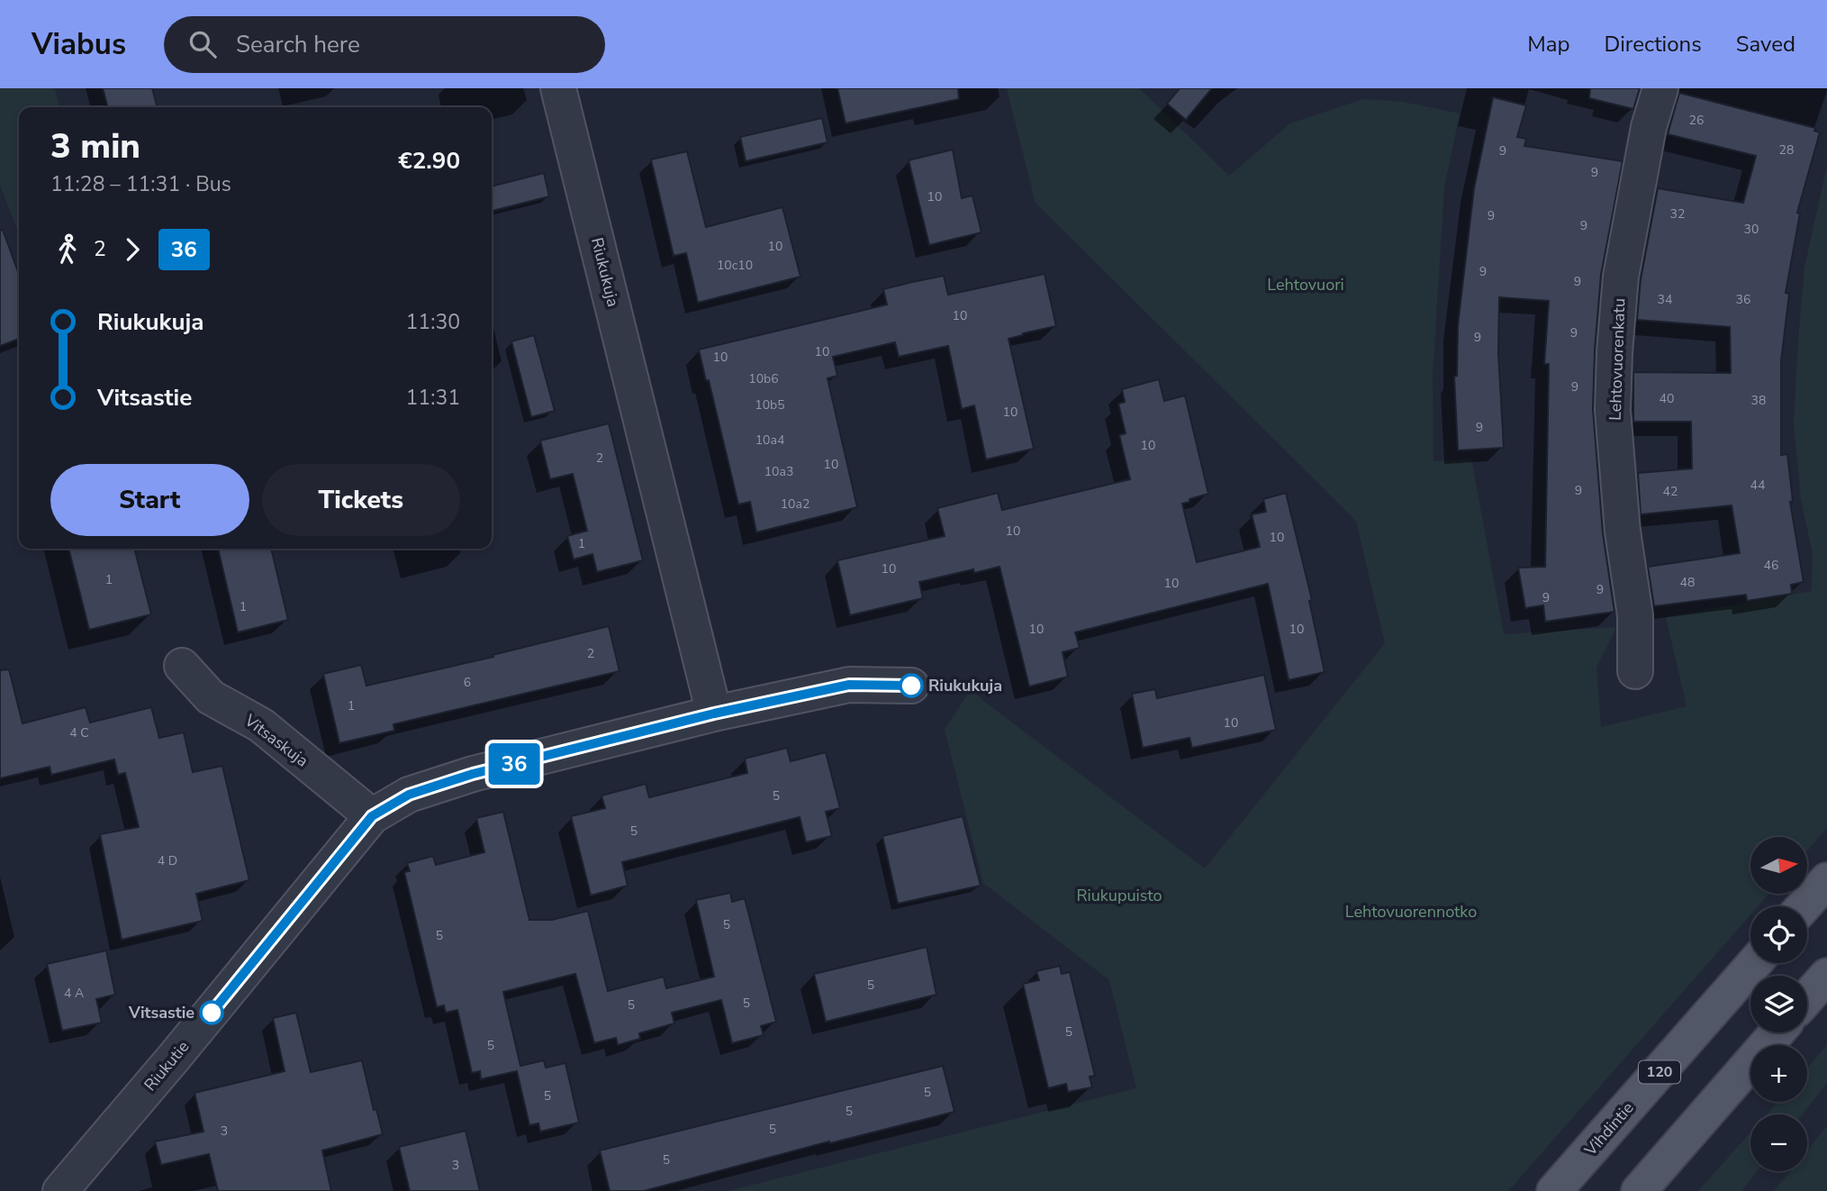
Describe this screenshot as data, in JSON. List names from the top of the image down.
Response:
{
  "streets": {
    "main road": ["120", "Vihdintie"],
    "street": [
      "Riukukuja",
      "Lehtovuorenkatu",
      "Vitsaskuja",
      "Riukutie"
    ]
  },
  "crossings": [
    ["Riukukuja", "Riukutie"],
    ["Vitsaskuja", "Riukutie"]
  ],
  "parks": ["Lehtovuori", "Riukupuisto", "Lehtovuorennotko"],
  "places": ["Riukukuja", "Vitsastie"],
  "lines": ["bus line 36"],
  "house_numbers": [
    "26",
    "28",
    "9",
    "9",
    "10",
    "32",
    "9",
    "9",
    "30",
    "10",
    "10c10",
    "9",
    "9",
    "34",
    "36",
    "10",
    "9",
    "9",
    "10",
    "10",
    "10b6",
    "9",
    "40",
    "38",
    "10b5",
    "10",
    "9",
    "10a4",
    "10",
    "2",
    "10",
    "10a3",
    "44",
    "9",
    "42",
    "10a2",
    "10",
    "10",
    "1",
    "46",
    "10",
    "1",
    "48",
    "10",
    "9",
    "9",
    "1",
    "10",
    "10",
    "2",
    "6",
    "1",
    "10",
    "4 C",
    "5",
    "5",
    "4 D",
    "5",
    "5",
    "5",
    "4 A",
    "5",
    "5",
    "5",
    "5",
    "5",
    "5",
    "5",
    "5",
    "3",
    "5",
    "3"
  ],
  "north": "right",
  "page": {
    "header": "Viabus",
    "search": "Search here",
    "nav": ["Map", "Directions", "Saved"],
    "on_map": "36",
    "heading": ["3 min", "11:28 – 11:31 · Bus", "€2.90"],
    "legs": ["2", "36"],
    "list": [
      {
        "name": "Riukukuja",
        "value": "11:30"
      },
      {
        "name": "Vitsastie",
        "value": "11:31"
      }
    ],
    "buttons": ["Start", "Tickets"],
    "map_buttons": ["+", "−"]
  }
}
